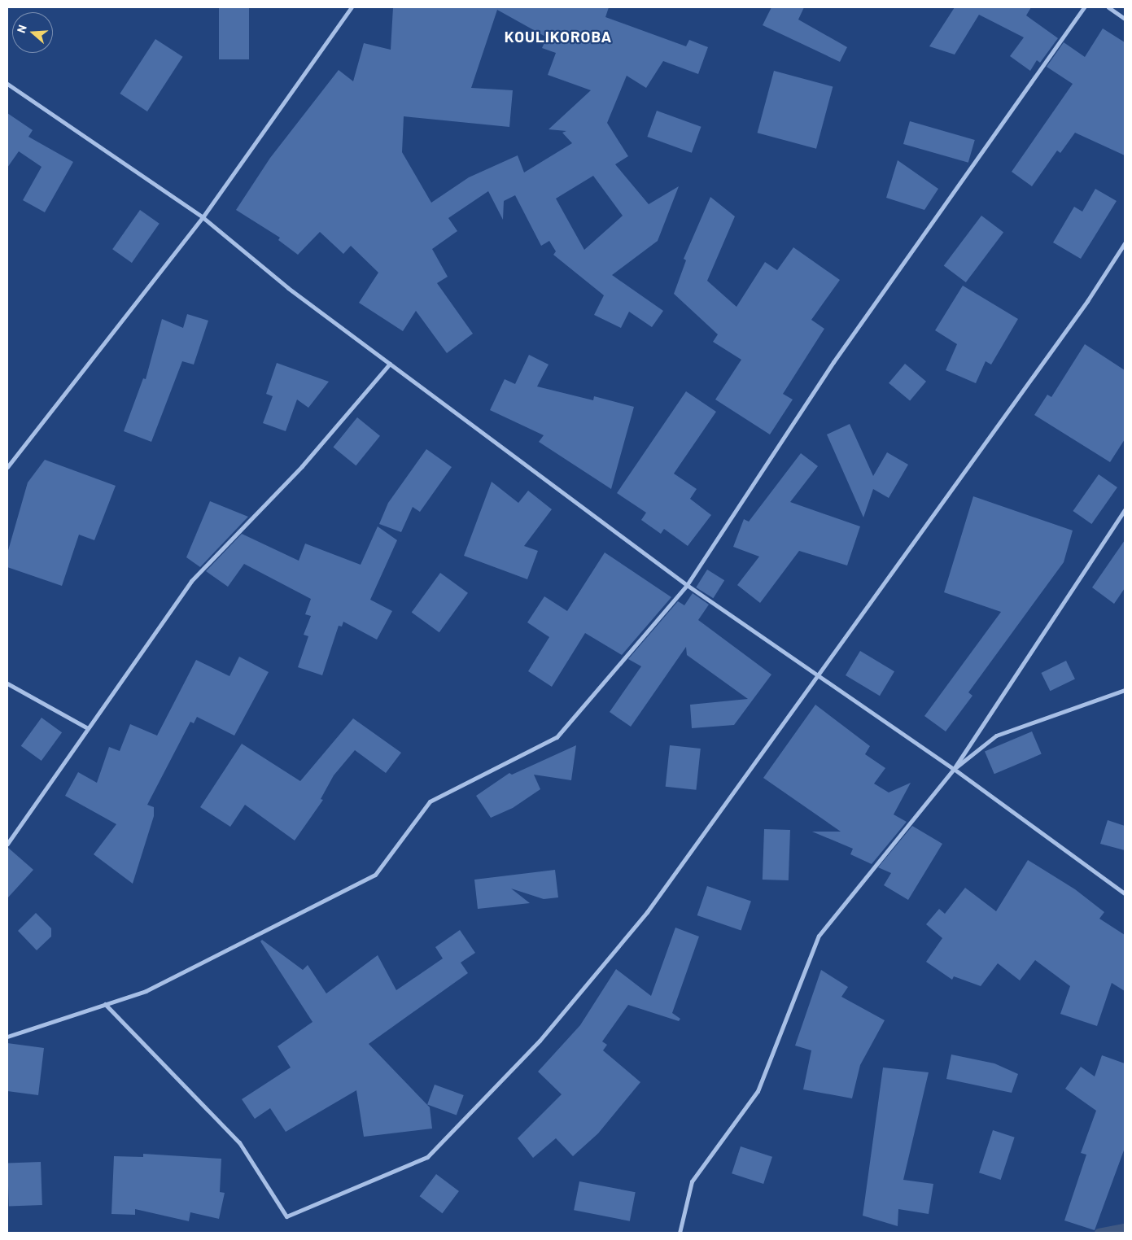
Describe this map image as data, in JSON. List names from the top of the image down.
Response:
{
  "districts": ["KOULIKOROBA"],
  "north": "left"
}
